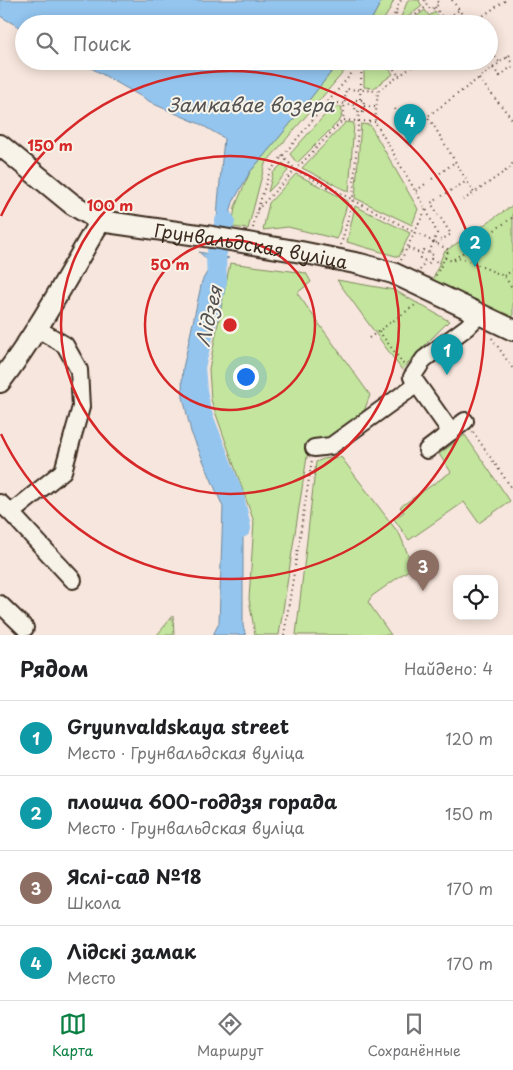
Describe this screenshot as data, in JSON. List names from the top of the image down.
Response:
{
  "streets": {
    "main road": ["Грунвальдская вуліца"]
  },
  "water": ["Замкавае возера", "Лідзея"],
  "page": {
    "search": "Поиск",
    "pins": [
      "4",
      "2",
      "1",
      "3"
    ],
    "heading": ["Рядом", "Найдено: 4"],
    "list": [
      {
        "mark": "1",
        "name": "Gryunvaldskaya street",
        "note": "Место · Грунвальдская вуліца",
        "value": "120 m"
      },
      {
        "mark": "2",
        "name": "плошча 600-годдзя горада",
        "note": "Место · Грунвальдская вуліца",
        "value": "150 m"
      },
      {
        "mark": "3",
        "name": "Яслі-сад №18",
        "note": "Школа",
        "value": "170 m"
      },
      {
        "mark": "4",
        "name": "Лідскі замак",
        "note": "Место",
        "value": "170 m"
      }
    ],
    "nav": ["Карта", "Маршрут", "Сохранённые"]
  },
  "rings": ["150 m", "100 m", "50 m"]
}
